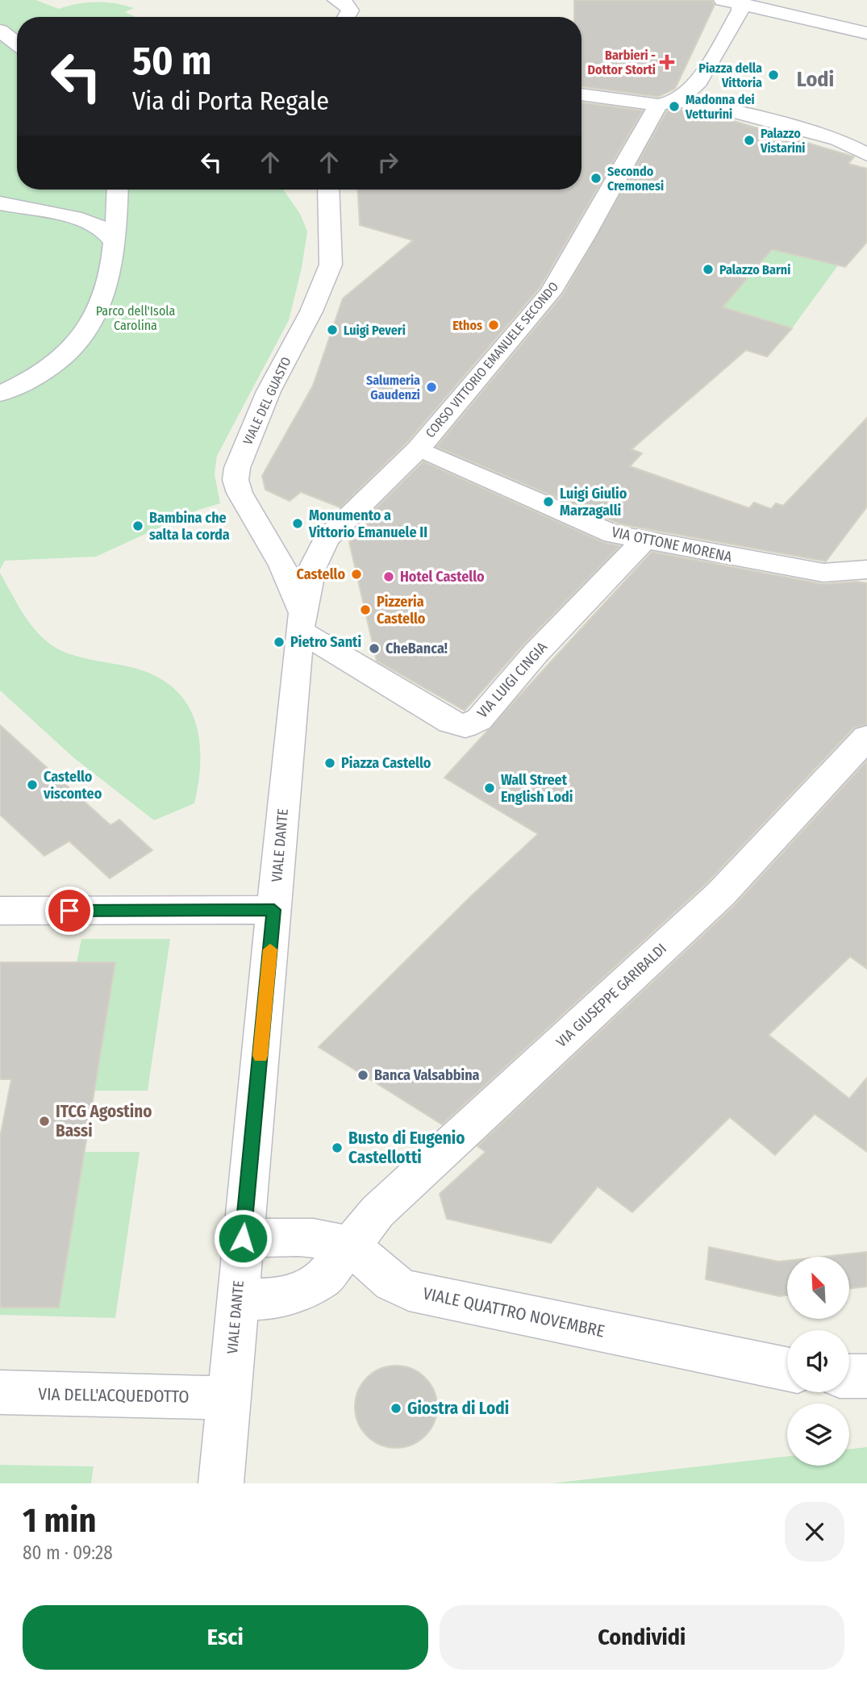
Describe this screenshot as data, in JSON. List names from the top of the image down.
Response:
{
  "streets": {
    "street": [
      "CORSO VITTORIO EMANUELE SECONDO",
      "VIALE DEL GUASTO",
      "VIA OTTONE MORENA",
      "VIA LUIGI CINGIA",
      "VIALE DANTE",
      "VIA GIUSEPPE GARIBALDI",
      "VIALE QUATTRO NOVEMBRE",
      "VIA DELL'ACQUEDOTTO"
    ]
  },
  "crossings": [
    ["CORSO VITTORIO EMANUELE SECONDO", "VIALE DEL GUASTO"],
    ["CORSO VITTORIO EMANUELE SECONDO", "VIA LUIGI CINGIA"],
    ["CORSO VITTORIO EMANUELE SECONDO", "VIALE DANTE"],
    ["VIALE DEL GUASTO", "VIA LUIGI CINGIA"],
    ["VIALE DEL GUASTO", "VIALE DANTE"],
    ["VIA OTTONE MORENA", "VIA LUIGI CINGIA"],
    ["VIA LUIGI CINGIA", "VIALE DANTE"],
    ["VIALE DANTE", "VIA GIUSEPPE GARIBALDI"],
    ["VIALE DANTE", "VIALE QUATTRO NOVEMBRE"],
    ["VIALE DANTE", "VIA DELL'ACQUEDOTTO"],
    ["VIA GIUSEPPE GARIBALDI", "VIALE QUATTRO NOVEMBRE"]
  ],
  "districts": ["Lodi"],
  "parks": ["Parco dell'Isola Carolina"],
  "places": {
    "health": ["Barbieri - Dottor Storti"],
    "other": [
      "Piazza della Vittoria",
      "Madonna dei Vetturini",
      "Palazzo Vistarini",
      "Secondo Cremonesi",
      "Palazzo Barni",
      "Ethos",
      "Luigi Peveri",
      "Salumeria Gaudenzi",
      "Luigi Giulio Marzagalli",
      "Monumento a Vittorio Emanuele II",
      "Bambina che salta la corda",
      "Castello",
      "Hotel Castello",
      "Pizzeria Castello",
      "Pietro Santi",
      "CheBanca!",
      "Piazza Castello",
      "Castello visconteo",
      "Wall Street English Lodi",
      "Banca Valsabbina",
      "ITCG Agostino Bassi",
      "Busto di Eugenio Castellotti",
      "Giostra di Lodi"
    ]
  },
  "north": "top left",
  "page": {
    "turn": ["50 m", "Via di Porta Regale"],
    "heading": ["1 min", "80 m · 09:28"],
    "buttons": ["Esci", "Condividi"]
  }
}
